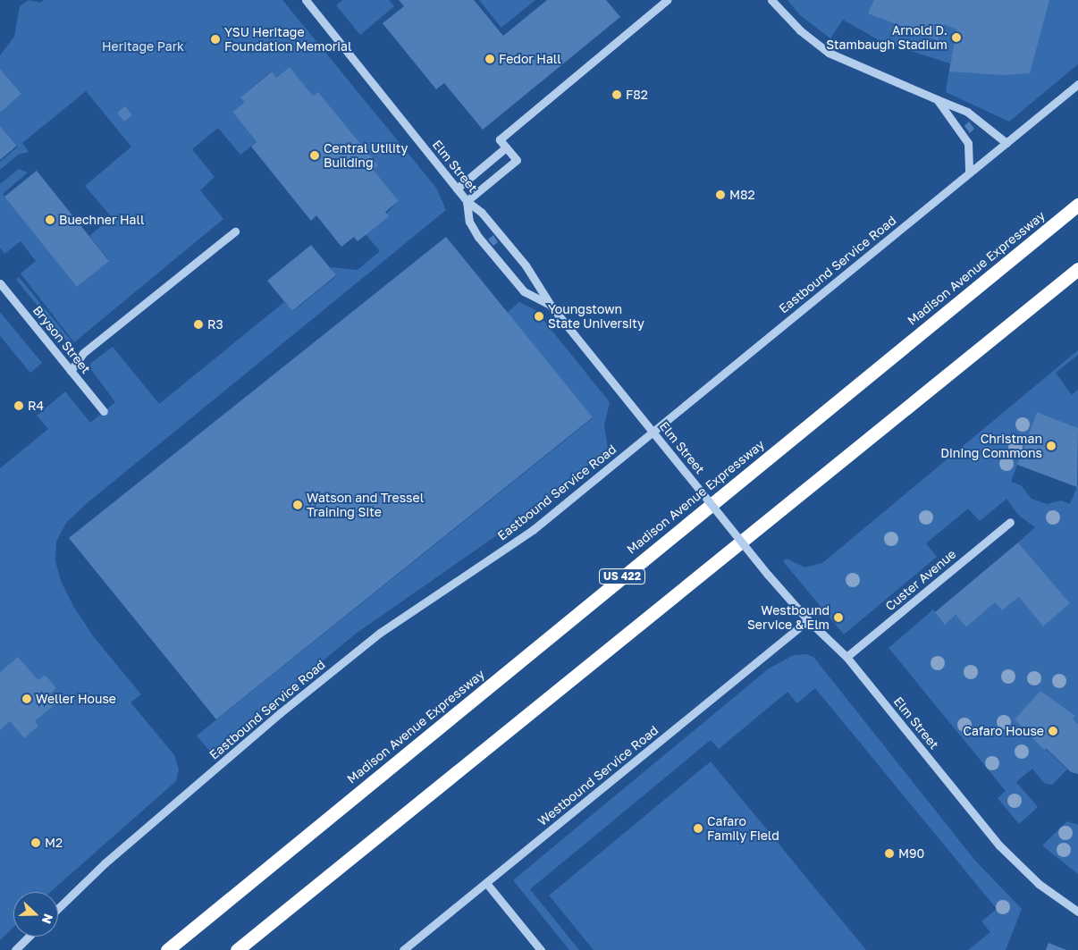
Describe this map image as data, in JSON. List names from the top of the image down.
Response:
{
  "streets": {
    "highway": ["Madison Avenue Expressway", "US 422"],
    "street": [
      "Elm Street",
      "Eastbound Service Road",
      "Bryson Street",
      "Custer Avenue",
      "Westbound Service Road"
    ]
  },
  "crossings": [
    ["Elm Street", "Eastbound Service Road"],
    ["Elm Street", "Custer Avenue"],
    ["Elm Street", "Westbound Service Road"]
  ],
  "parks": ["Heritage Park"],
  "places": [
    "Arnold D. Stambaugh Stadium",
    "YSU Heritage Foundation Memorial",
    "Fedor Hall",
    "F82",
    "Central Utility Building",
    "M82",
    "Buechner Hall",
    "Youngstown State University",
    "R3",
    "R4",
    "Christman Dining Commons",
    "Watson and Tressel Training Site",
    "Westbound Service & Elm",
    "Weller House",
    "Cafaro House",
    "Cafaro Family Field",
    "M2",
    "M90"
  ],
  "north": "right"
}
